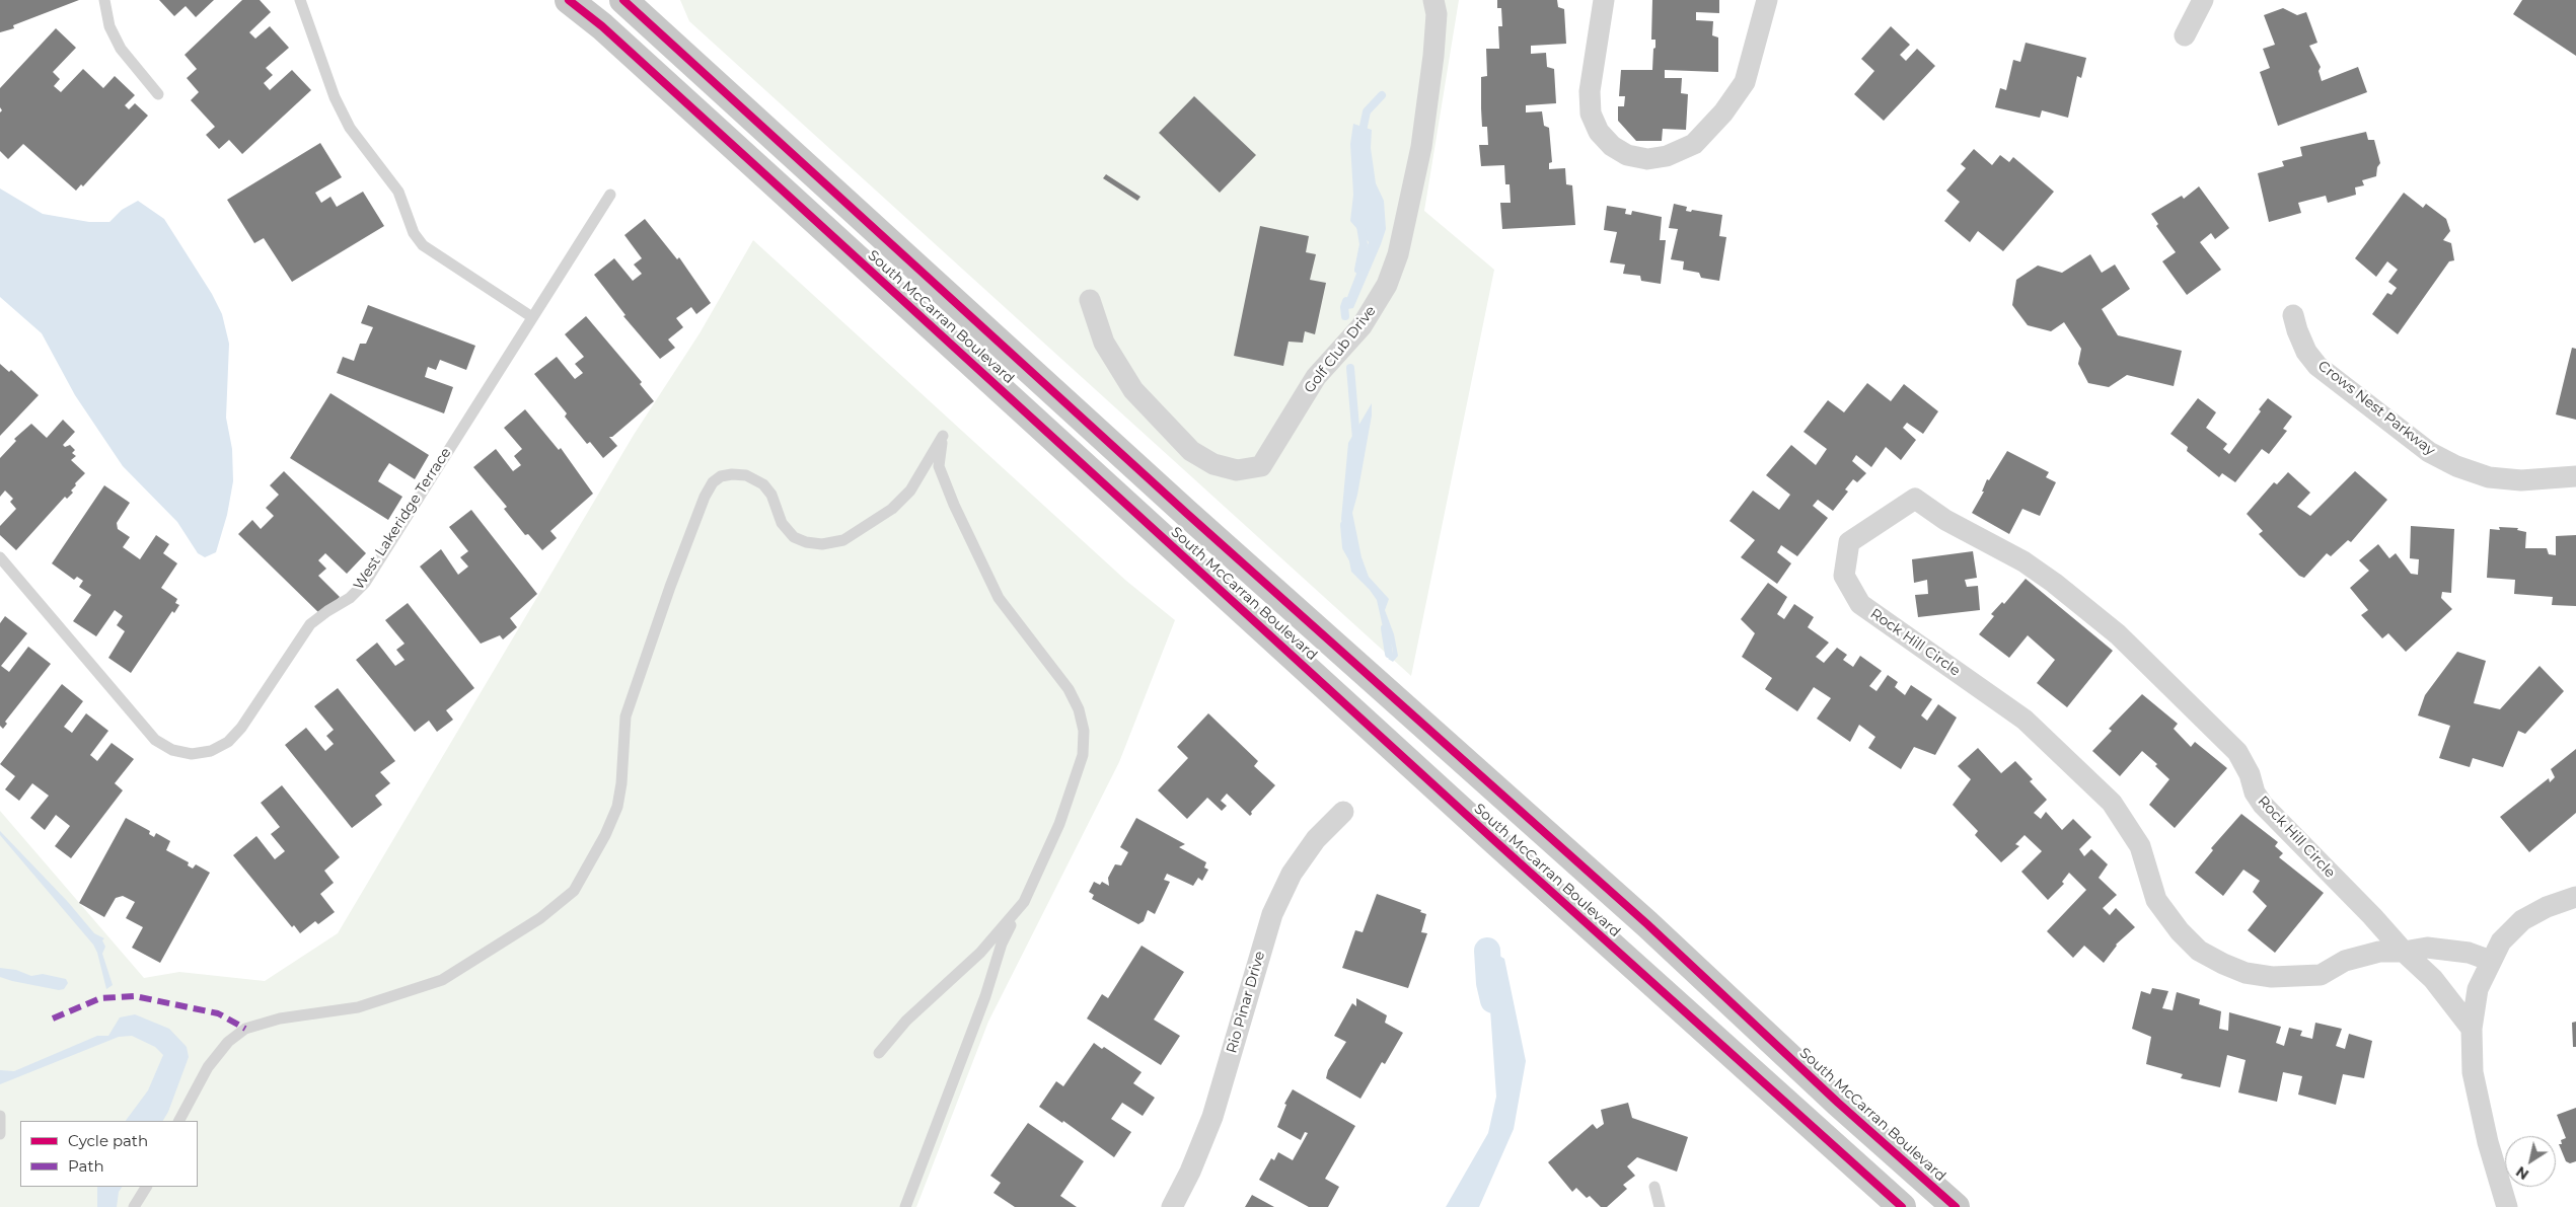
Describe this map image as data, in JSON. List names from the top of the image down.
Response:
{
  "streets": {
    "main road": ["South McCarran Boulevard"],
    "street": [
      "Golf Club Drive",
      "Crows Nest Parkway",
      "Rock Hill Circle",
      "Rio Pinar Drive"
    ],
    "lane": ["West Lakeridge Terrace"]
  },
  "legend": ["Cycle path", "Path"],
  "north": "bottom left"
}
